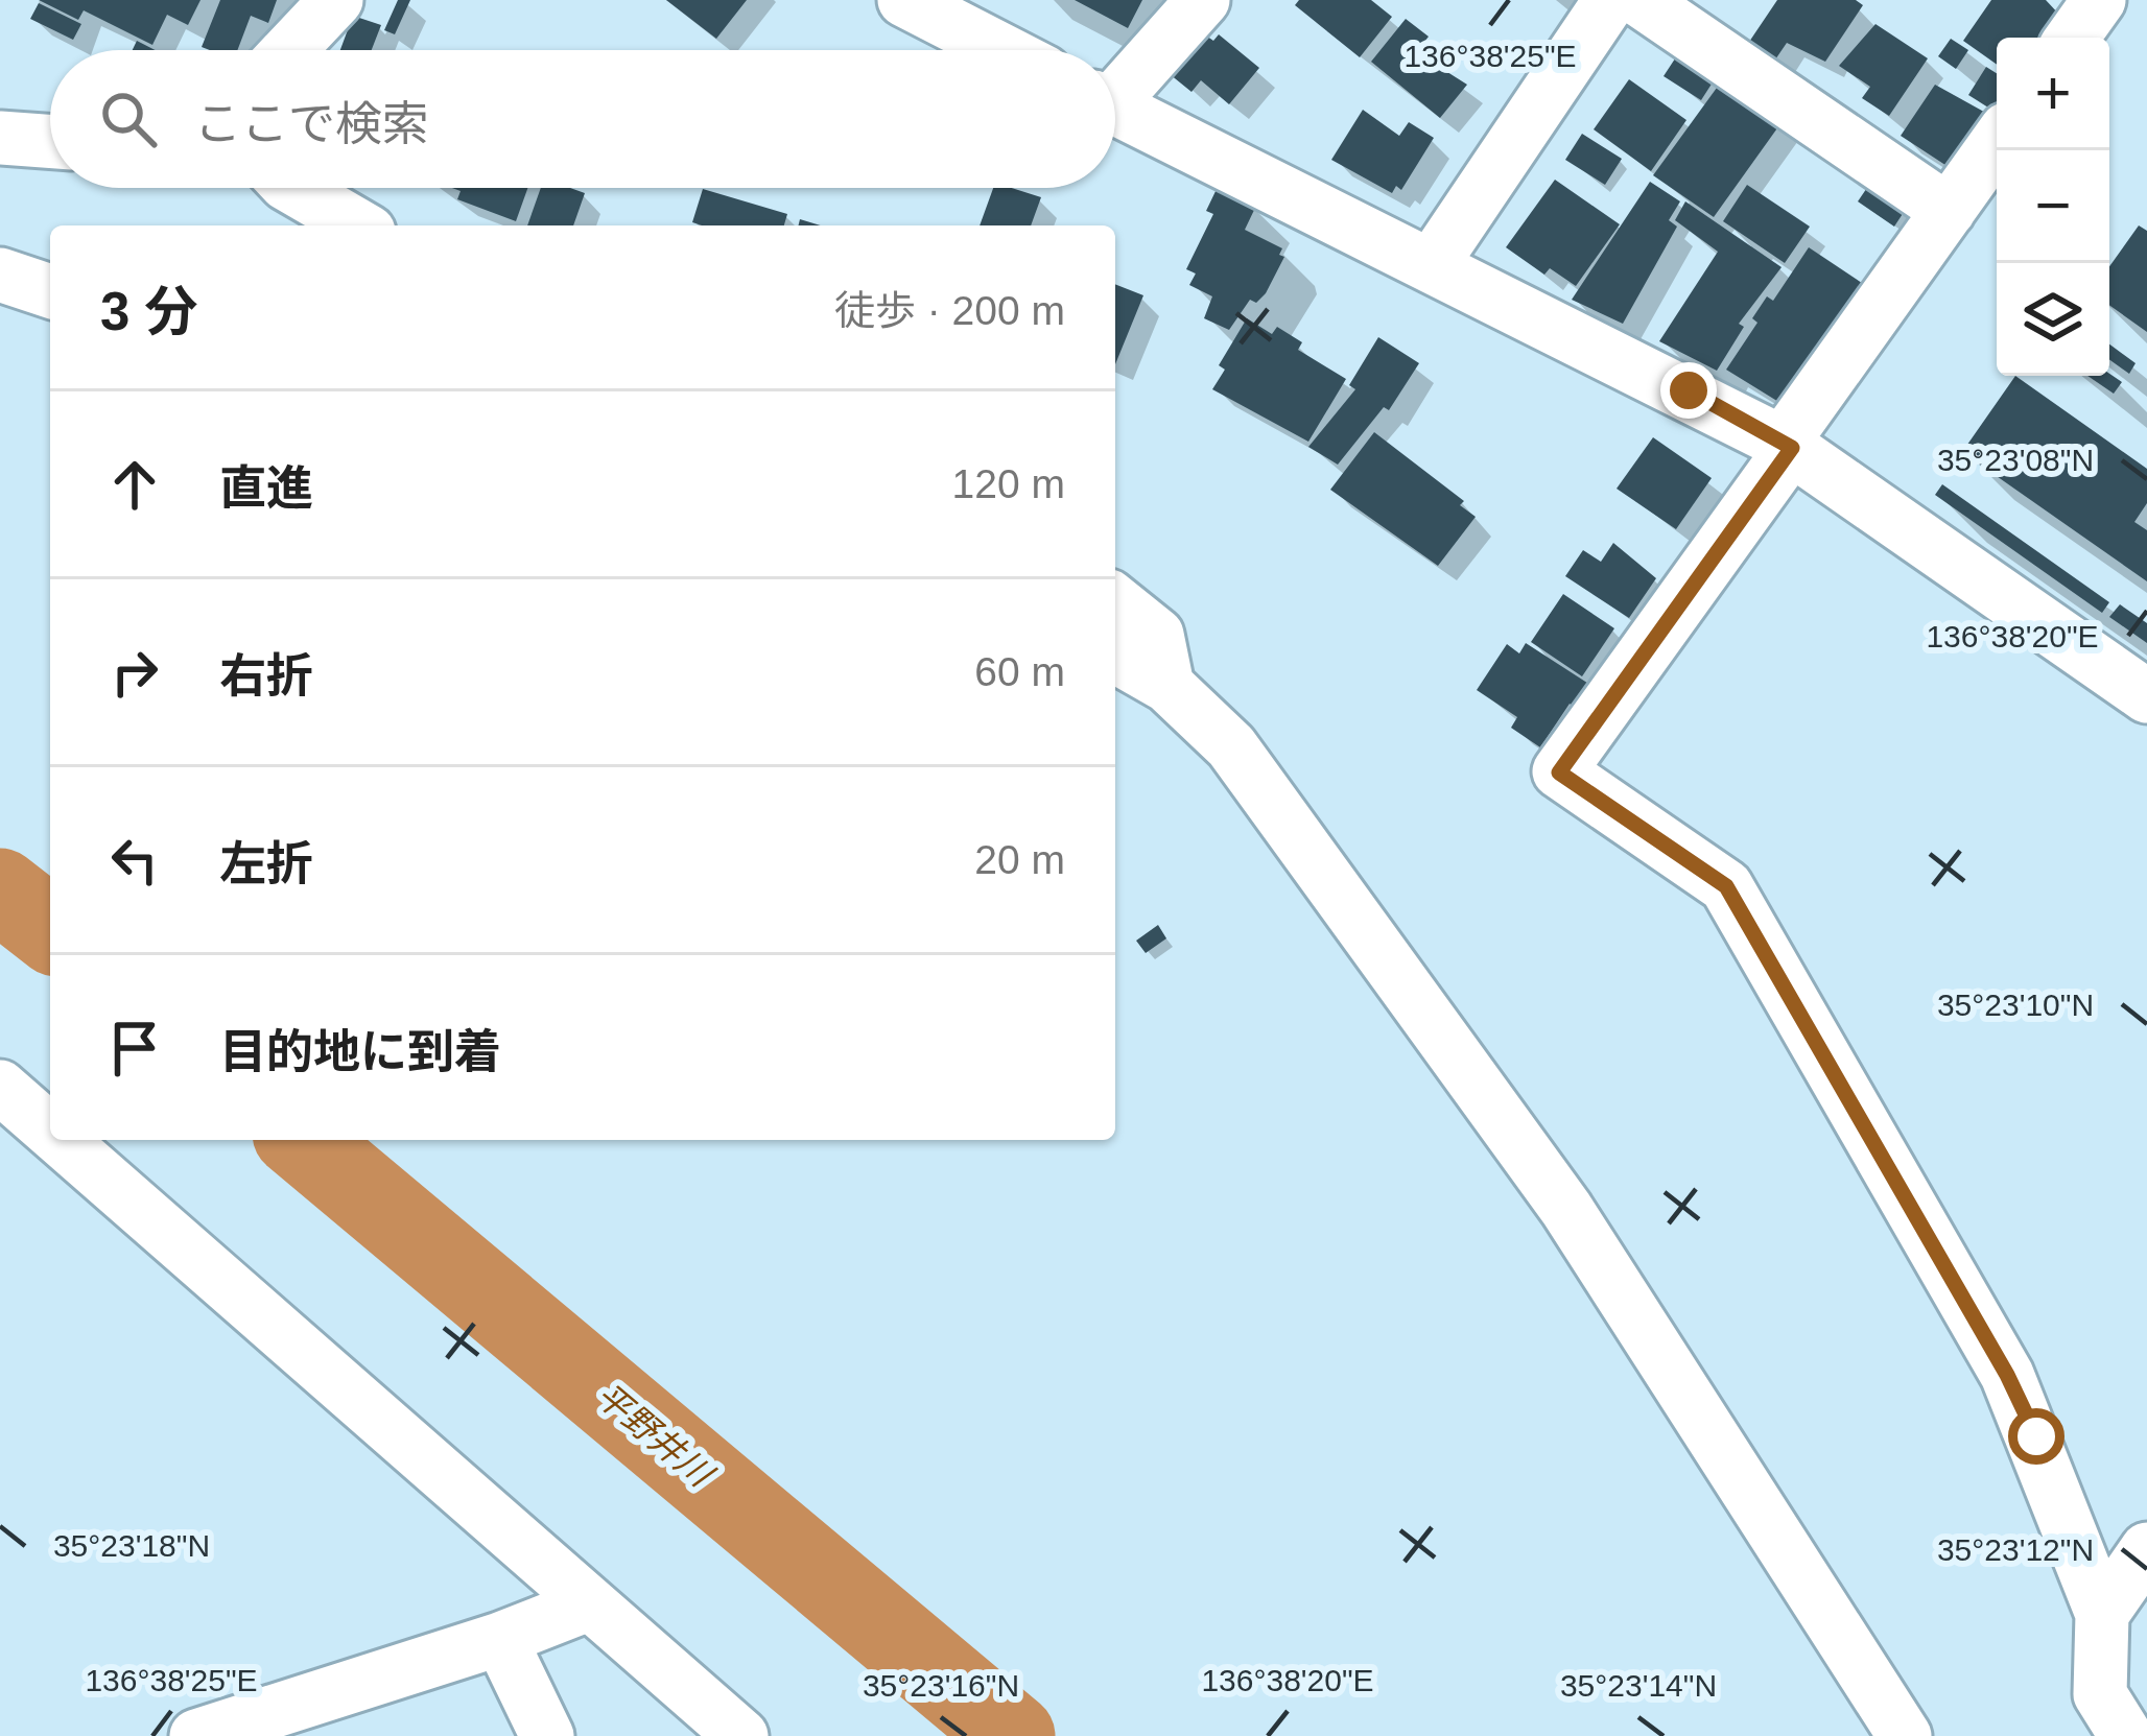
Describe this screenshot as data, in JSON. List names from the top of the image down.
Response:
{
  "water": ["平野井川"],
  "page": {
    "map_buttons": ["+", "−"],
    "search": "ここで検索",
    "heading": ["3 分", "徒歩 · 200 m"],
    "list": [
      ["直進", "120 m"],
      ["右折", "60 m"],
      ["左折", "20 m"],
      "目的地に到着"
    ]
  },
  "coordinates": [
    "136°38'25\"E",
    "35°23'08\"N",
    "136°38'20\"E",
    "35°23'10\"N",
    "35°23'18\"N",
    "35°23'12\"N",
    "35°23'16\"N",
    "35°23'14\"N"
  ]
}
